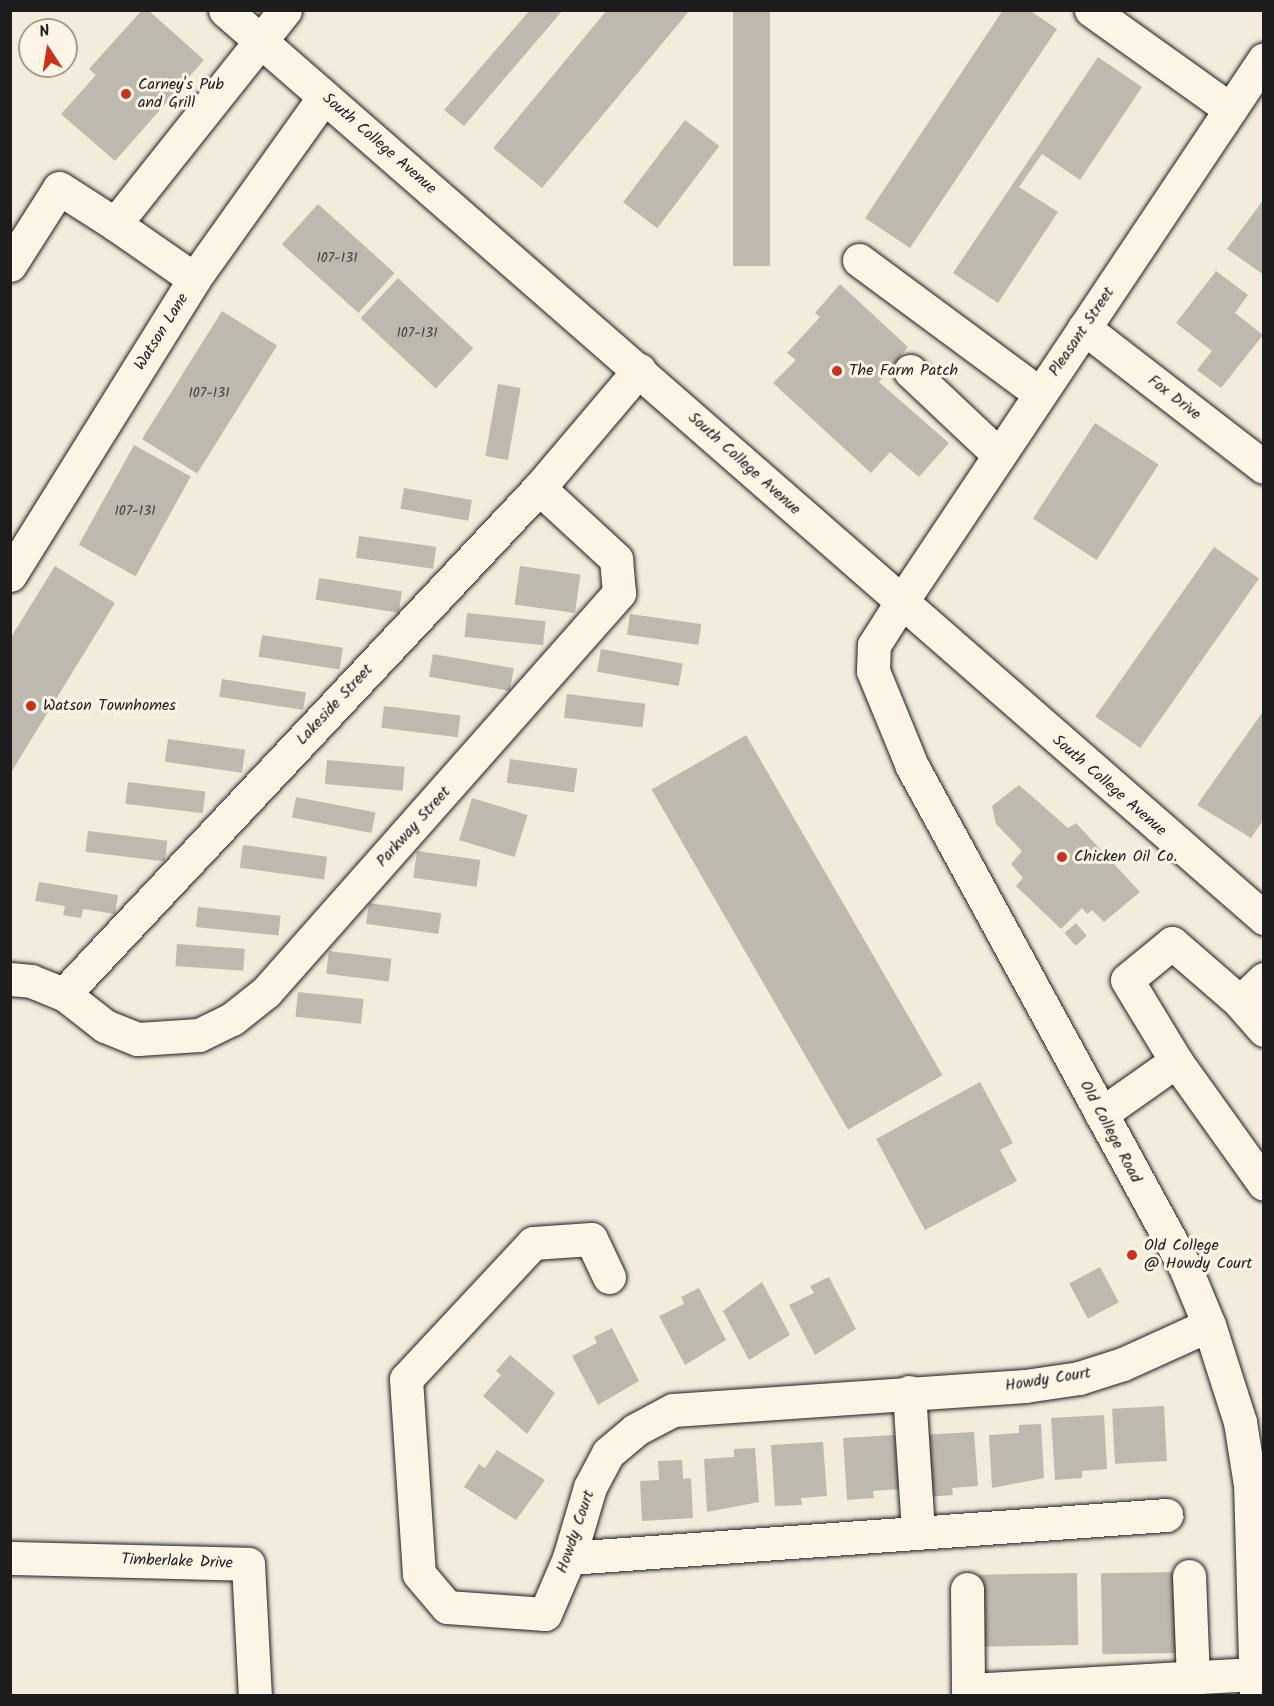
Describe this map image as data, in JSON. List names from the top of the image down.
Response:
{
  "streets": {
    "street": [
      "South College Avenue",
      "Watson Lane",
      "Pleasant Street",
      "Fox Drive",
      "Lakeside Street",
      "Parkway Street",
      "Old College Road",
      "Howdy Court",
      "Timberlake Drive"
    ]
  },
  "crossings": [
    ["South College Avenue", "Watson Lane"],
    ["South College Avenue", "Pleasant Street"],
    ["South College Avenue", "Lakeside Street"],
    ["South College Avenue", "Old College Road"],
    ["Pleasant Street", "Fox Drive"],
    ["Pleasant Street", "Old College Road"],
    ["Lakeside Street", "Parkway Street"],
    ["Old College Road", "Howdy Court"]
  ],
  "places": [
    "Carney's Pub and Grill",
    "The Farm Patch",
    "Watson Townhomes",
    "Chicken Oil Co.",
    "Old College @ Howdy Court"
  ],
  "house_numbers": [
    "107-131",
    "107-131",
    "107-131",
    "107-131"
  ],
  "north": "top"
}
